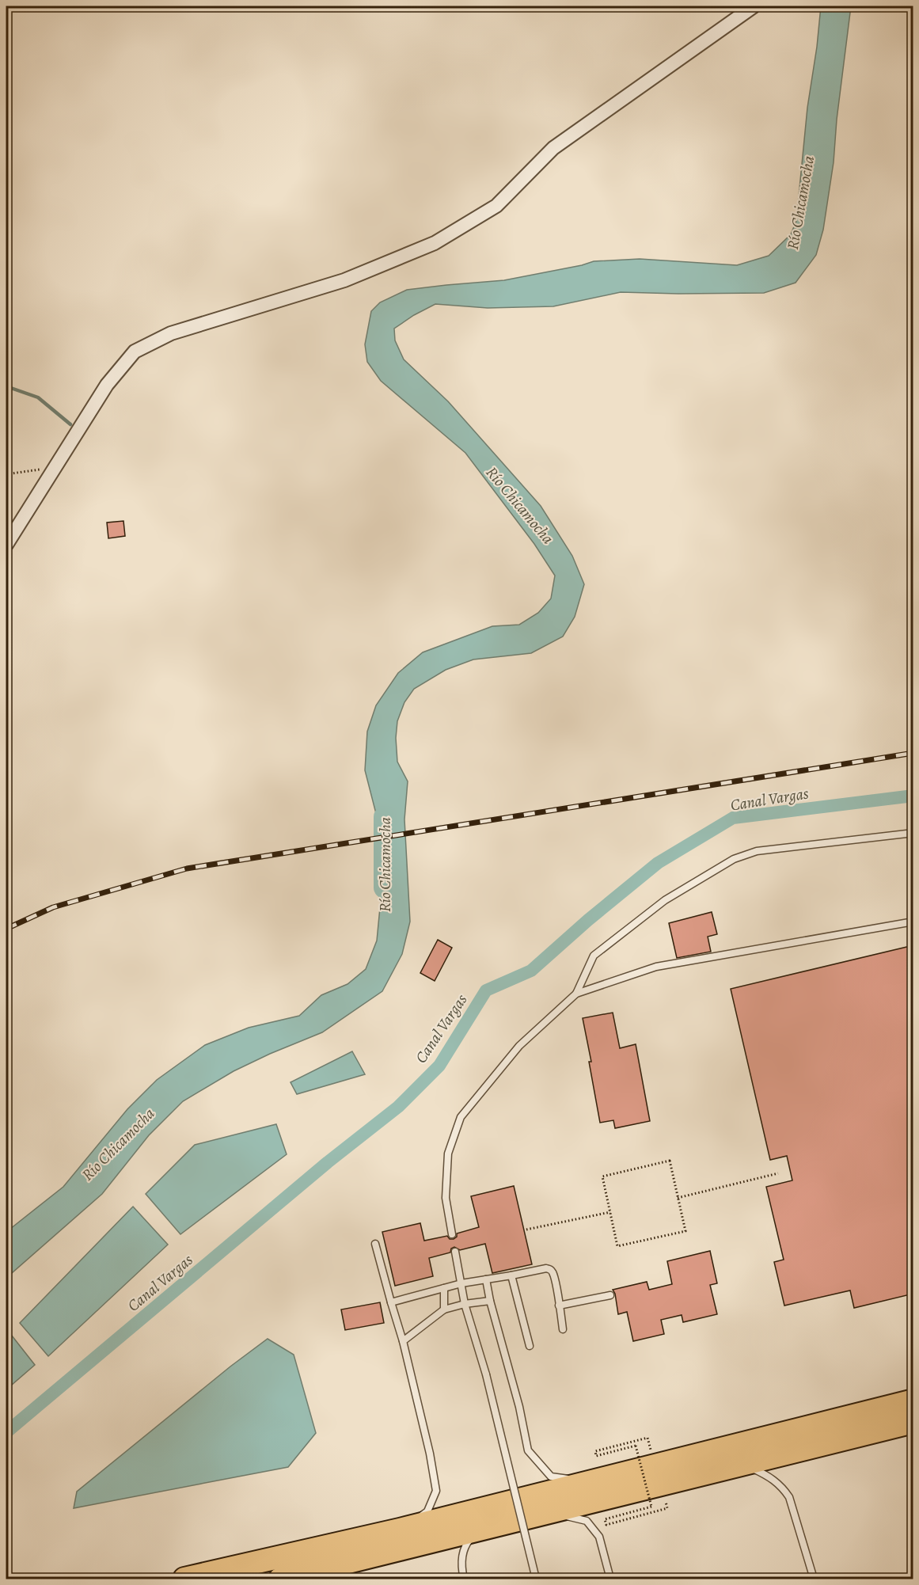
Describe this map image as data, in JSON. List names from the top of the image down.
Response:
{
  "water": ["Río Chicamocha", "Canal Vargas"]
}
